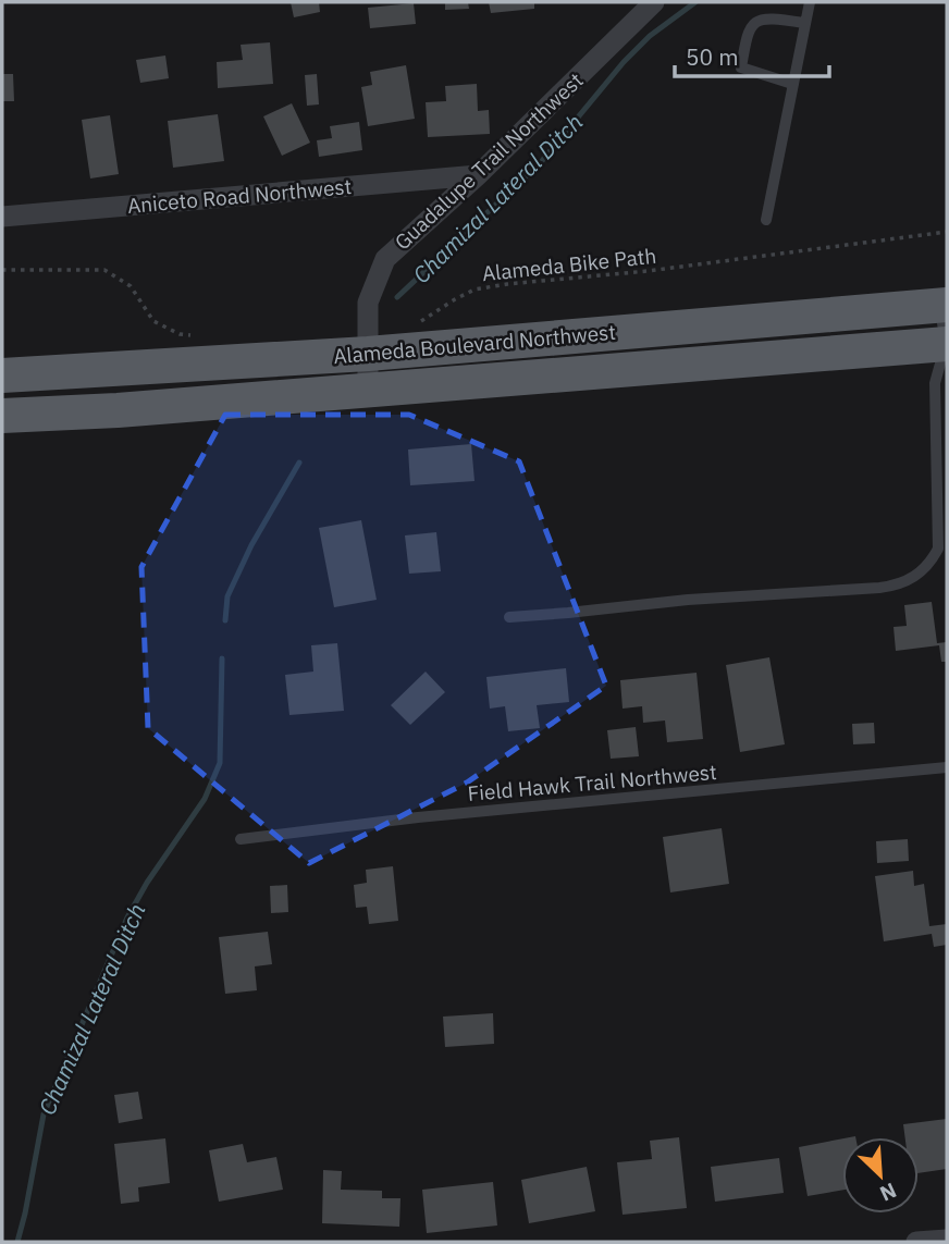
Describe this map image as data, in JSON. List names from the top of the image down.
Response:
{
  "streets": {
    "main road": ["Alameda Boulevard Northwest"],
    "street": ["Guadalupe Trail Northwest", "Aniceto Road Northwest"],
    "lane": ["Field Hawk Trail Northwest"],
    "path": ["Alameda Bike Path"]
  },
  "crossings": [
    ["Guadalupe Trail Northwest", "Aniceto Road Northwest"],
    ["Guadalupe Trail Northwest", "Alameda Boulevard Northwest"]
  ],
  "water": ["Chamizal Lateral Ditch"],
  "scale_bar": "50 m",
  "north": "bottom right"
}
